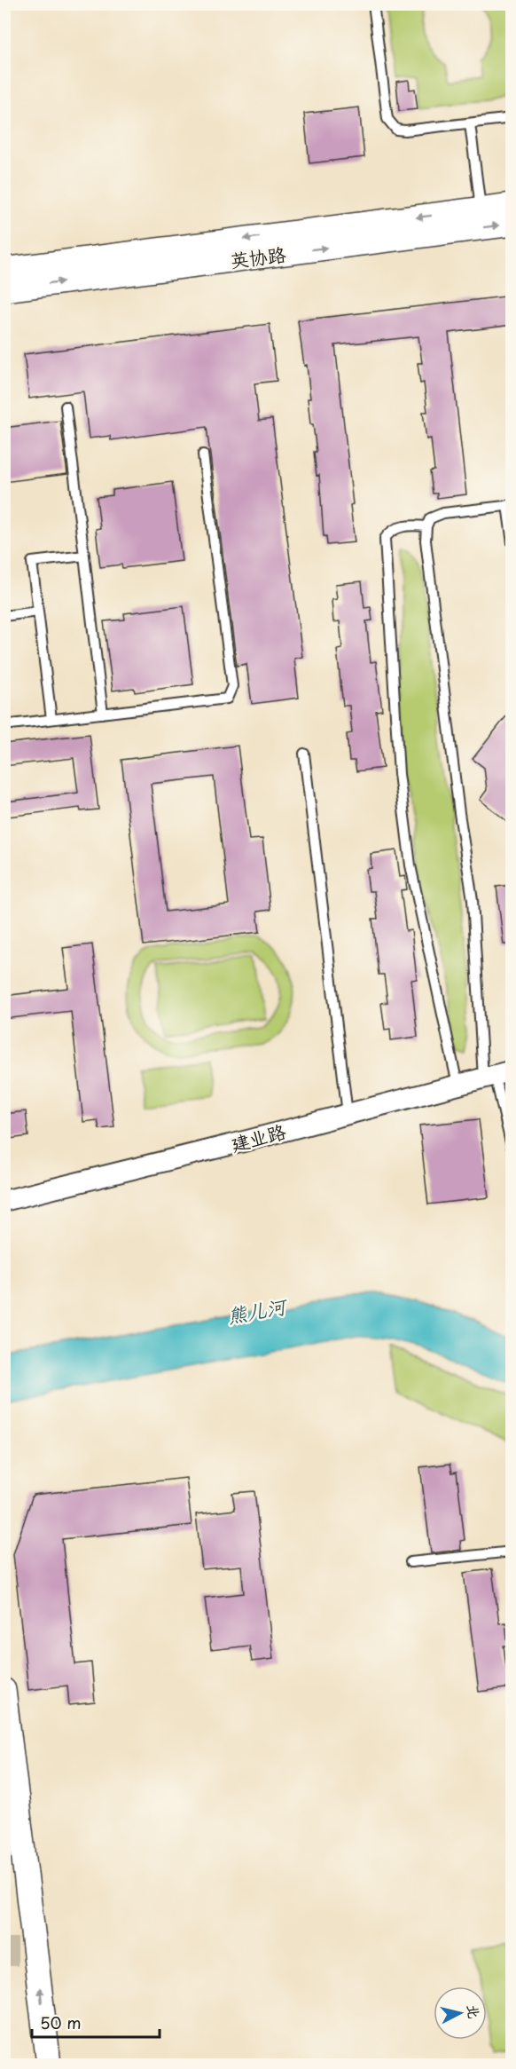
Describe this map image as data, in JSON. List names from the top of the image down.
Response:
{
  "streets": {
    "street": ["英协路", "建业路"]
  },
  "water": ["熊儿河"],
  "scale_bar": "50 m",
  "north": "right"
}
